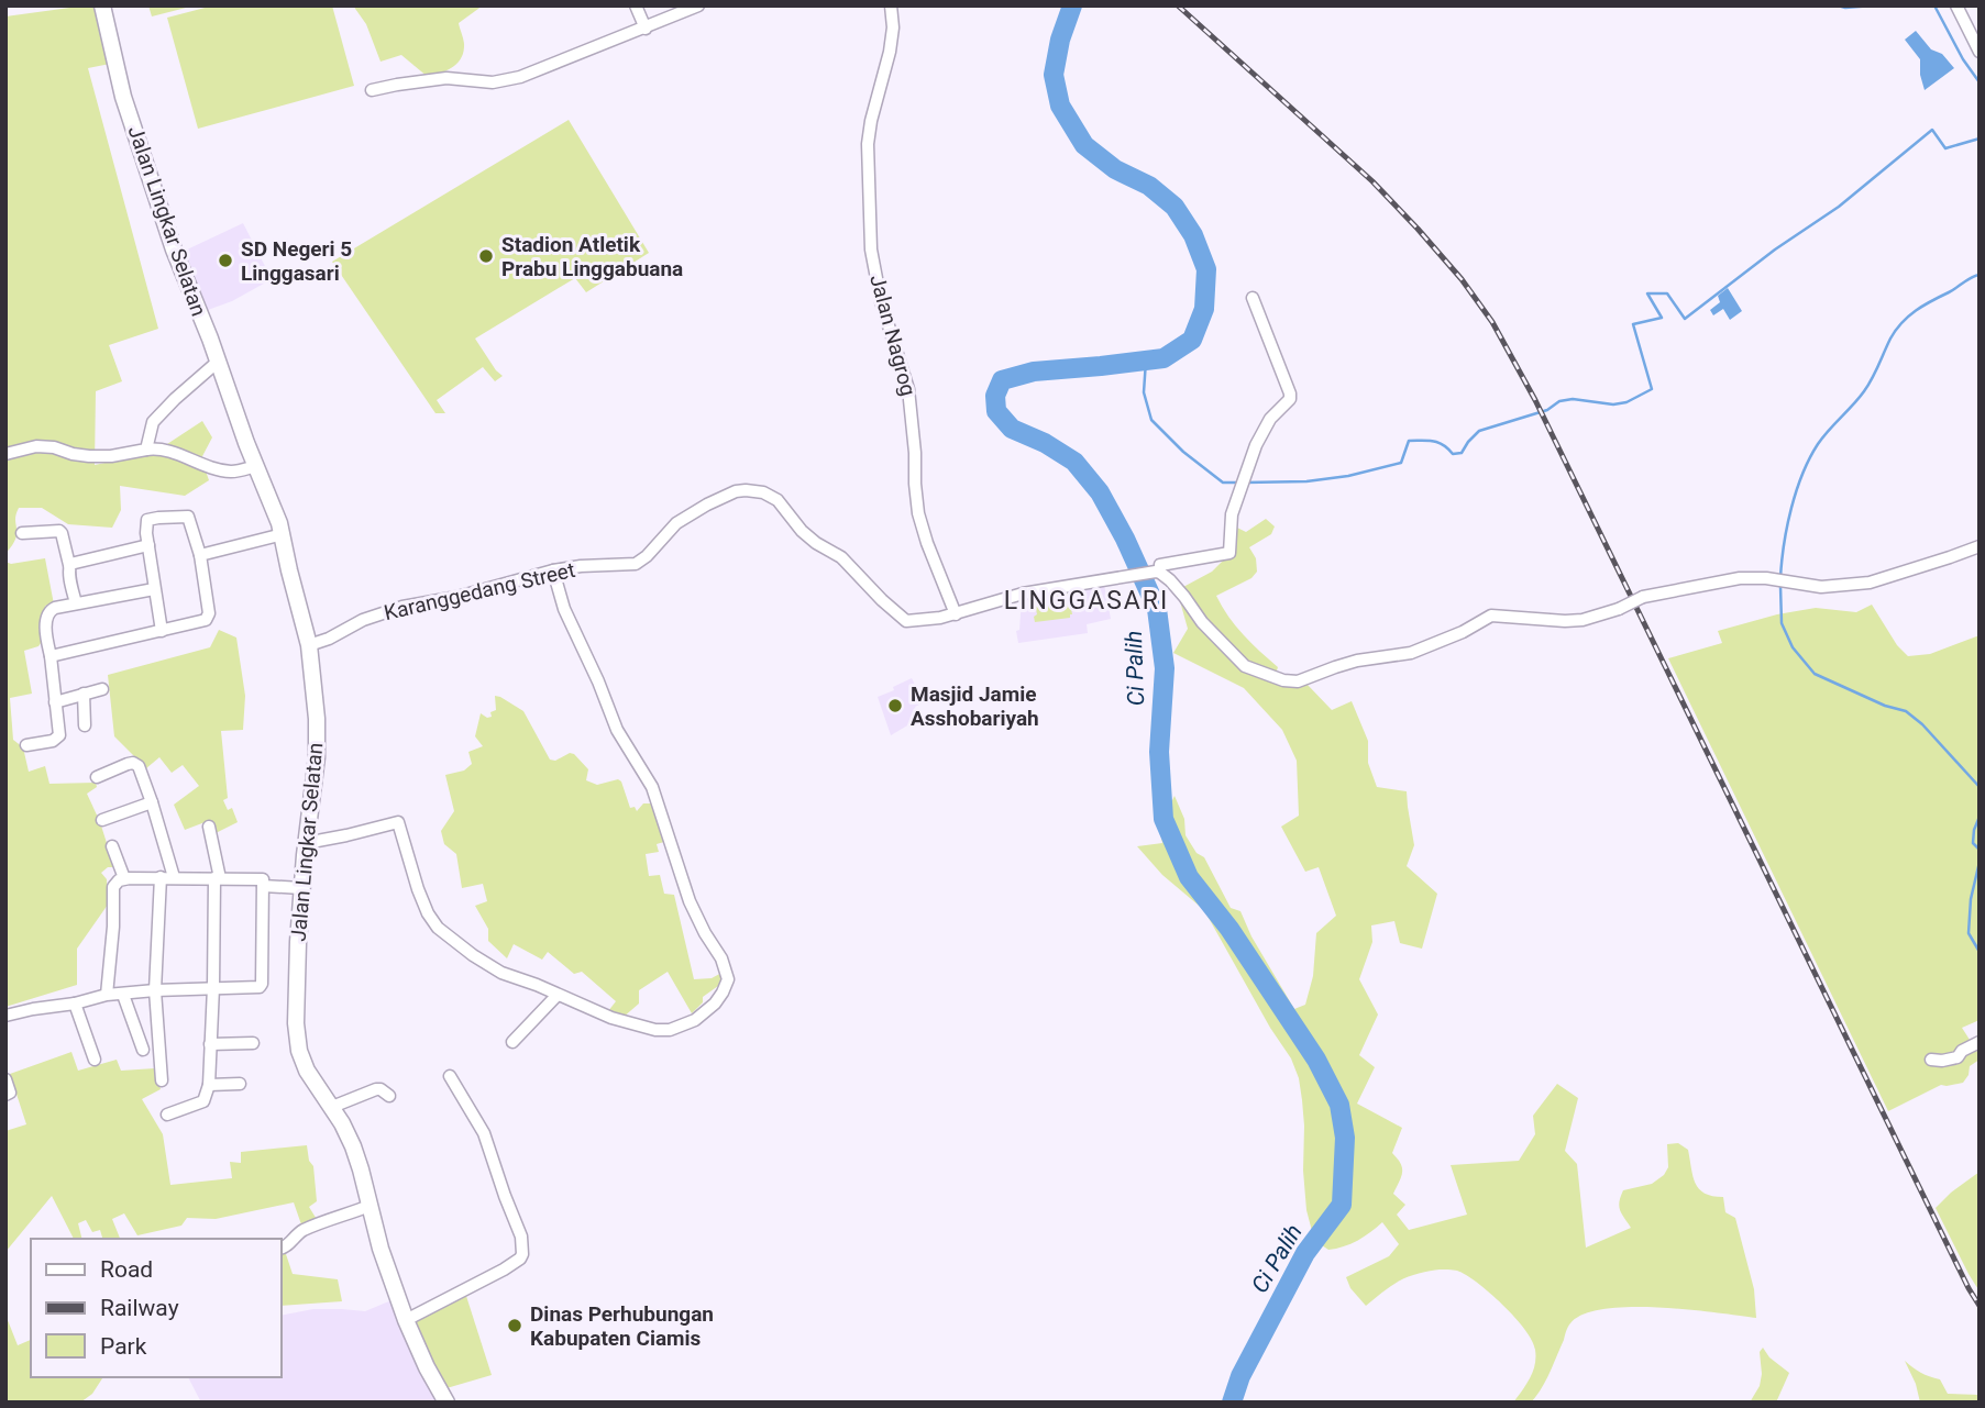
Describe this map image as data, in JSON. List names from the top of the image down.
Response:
{
  "streets": {
    "street": ["Jalan Lingkar Selatan", "Jalan Nagrog", "Karanggedang Street"]
  },
  "crossings": [
    ["Jalan Lingkar Selatan", "Karanggedang Street"],
    ["Jalan Nagrog", "Karanggedang Street"]
  ],
  "districts": ["LINGGASARI"],
  "water": ["Ci Palih"],
  "places": [
    "Stadion Atletik Prabu Linggabuana",
    "SD Negeri 5 Linggasari",
    "Masjid Jamie Asshobariyah",
    "Dinas Perhubungan Kabupaten Ciamis"
  ],
  "legend": ["Road", "Railway", "Park"]
}
